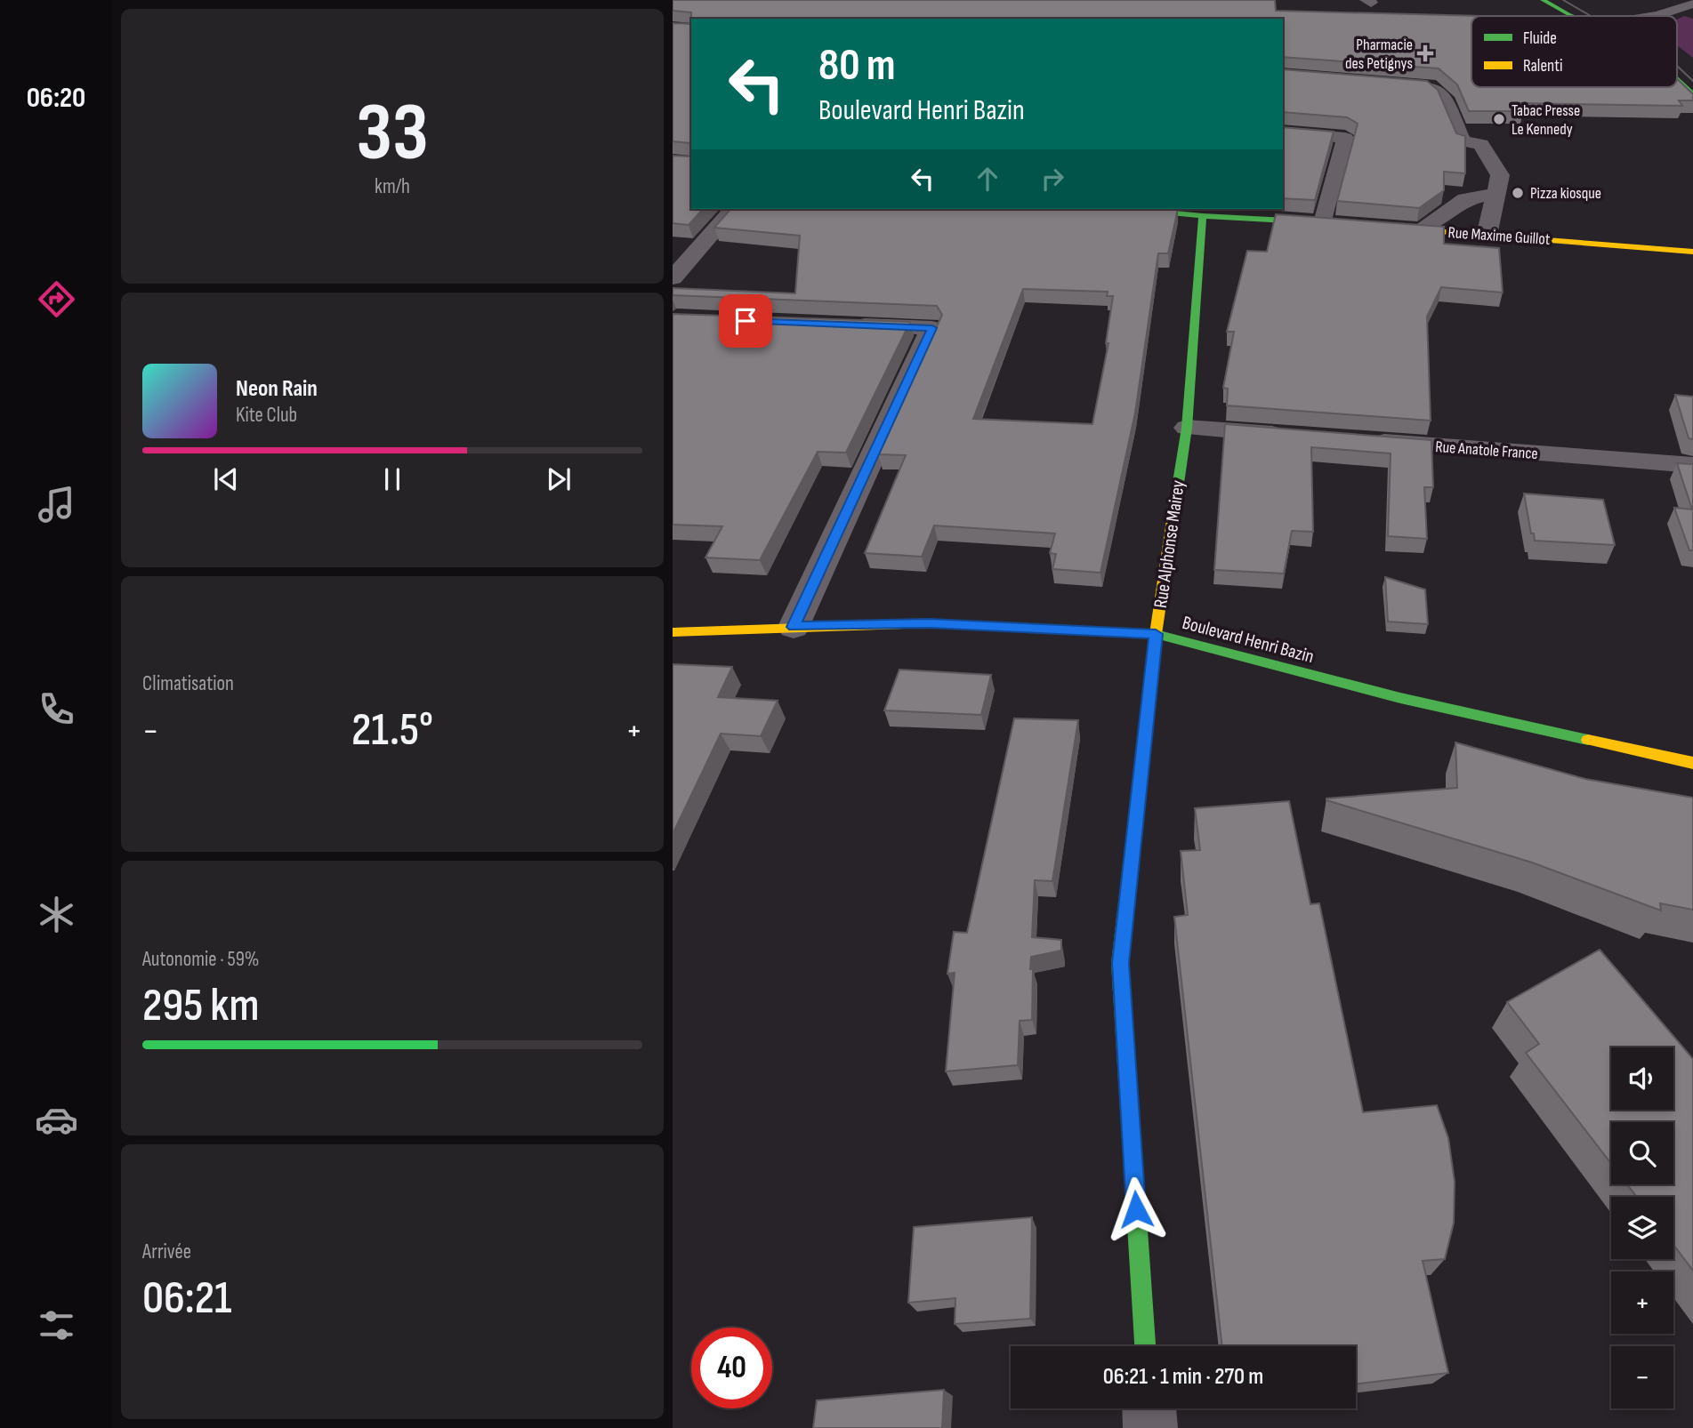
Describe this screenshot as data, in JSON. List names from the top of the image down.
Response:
{
  "streets": {
    "street": [
      "Rue Maxime Guillot",
      "Rue Anatole France",
      "Rue Alphonse Mairey",
      "Boulevard Henri Bazin"
    ]
  },
  "crossings": [
    ["Rue Alphonse Mairey", "Boulevard Henri Bazin"]
  ],
  "places": {
    "health": ["Pharmacie des Petignys"],
    "other": ["Tabac Presse Le Kennedy", "Pizza kiosque"]
  },
  "legend": ["Fluide", "Ralenti"],
  "page": {
    "tabs": "06:20",
    "tile": [
      ["33", "km/h"],
      "Climatisation",
      ["Autonomie · 59%", "295 km"],
      ["Arrivée", "06:21"]
    ],
    "turn": ["80 m", "Boulevard Henri Bazin"],
    "song": ["Neon Rain", "Kite Club"],
    "heat": ["−", "21.5°", "+"],
    "map_buttons": ["+", "−"],
    "limit": "40",
    "trip": "06:21 · 1 min · 270 m"
  }
}
